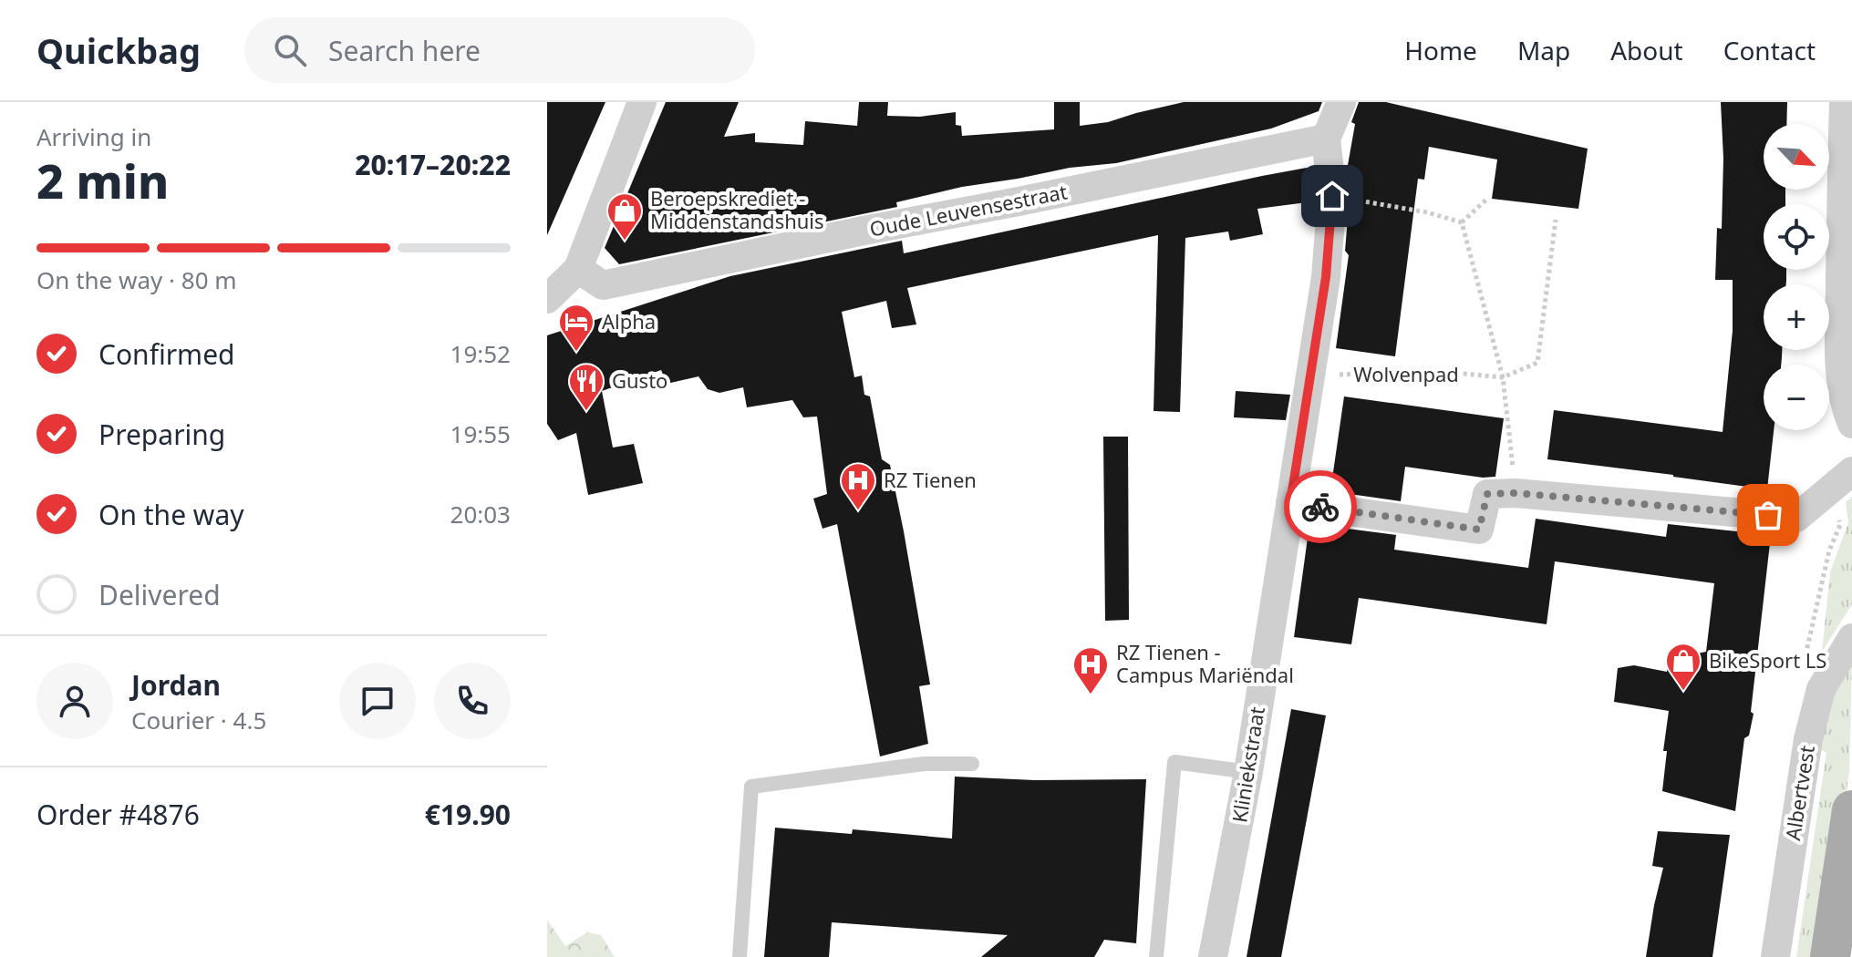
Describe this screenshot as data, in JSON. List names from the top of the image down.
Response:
{
  "streets": {
    "street": ["Oude Leuvensestraat", "Kliniekstraat", "Albertvest"],
    "path": ["Wolvenpad"]
  },
  "crossings": [
    ["Oude Leuvensestraat", "Kliniekstraat"],
    ["Wolvenpad", "Kliniekstraat"]
  ],
  "places": {
    "shop": ["Beroepskrediet - Middenstandshuis", "BikeSport LS"],
    "hotel": ["Alpha"],
    "restaurant": ["Gusto"],
    "hospital": ["RZ Tienen", "RZ Tienen - Campus Mariëndal"]
  },
  "north": "bottom right",
  "page": {
    "header": "Quickbag",
    "search": "Search here",
    "nav": [
      "Home",
      "Map",
      "About",
      "Contact"
    ],
    "heading": ["2 min", "Arriving in", "20:17–20:22"],
    "panel": [
      "Jordan",
      "Courier · 4.5",
      "Order #4876",
      "€19.90"
    ],
    "map_buttons": ["+", "−"],
    "bar": "On the way · 80 m",
    "list": [
      ["Confirmed", "19:52"],
      ["Preparing", "19:55"],
      ["On the way", "20:03"],
      "Delivered"
    ]
  }
}
